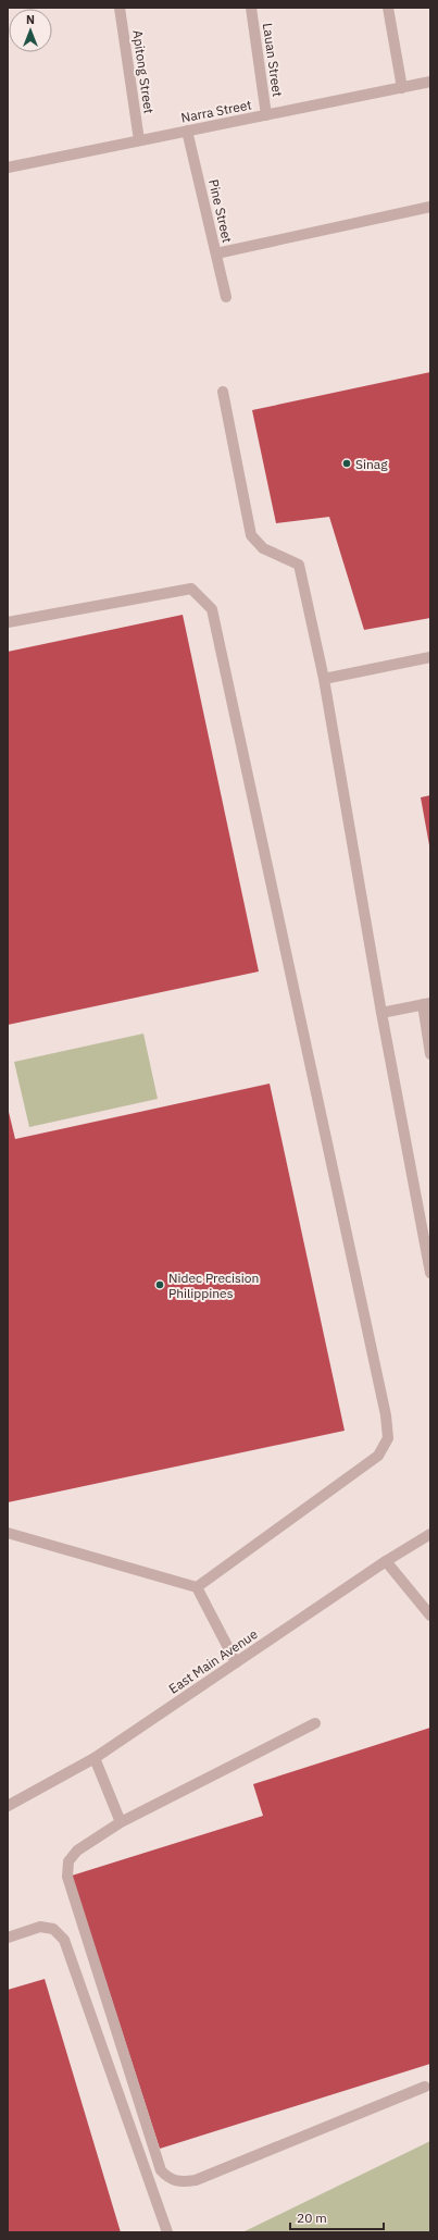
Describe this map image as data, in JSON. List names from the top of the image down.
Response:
{
  "streets": {
    "street": [
      "Lauan Street",
      "Apitong Street",
      "Narra Street",
      "Pine Street",
      "East Main Avenue"
    ]
  },
  "crossings": [
    ["Lauan Street", "Narra Street"],
    ["Apitong Street", "Narra Street"],
    ["Narra Street", "Pine Street"]
  ],
  "places": ["Sinag", "Nidec Precision Philippines"],
  "scale_bar": "20 m",
  "north": "top"
}
